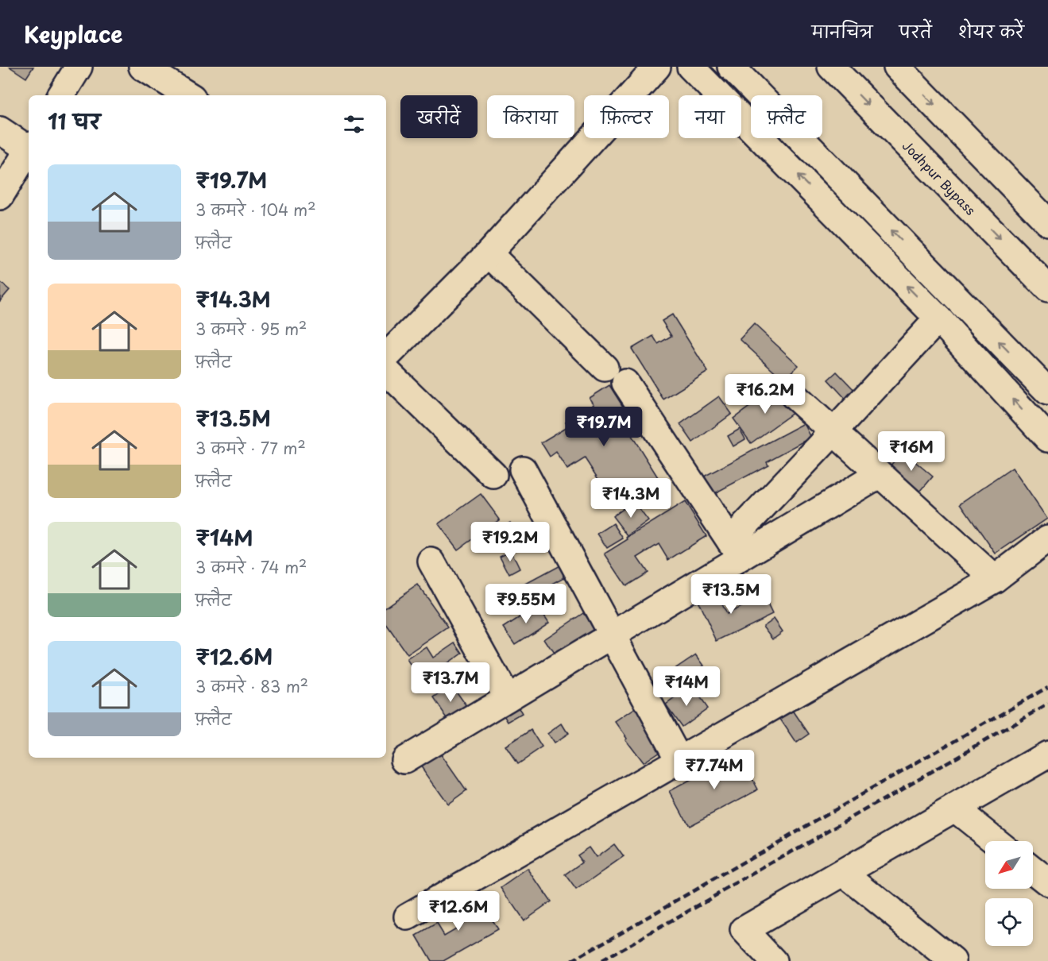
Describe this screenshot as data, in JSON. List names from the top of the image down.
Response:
{
  "streets": {
    "main road": ["Jodhpur Bypass"]
  },
  "north": "bottom left",
  "page": {
    "header": "Keyplace",
    "nav": ["मानचित्र", "परतें", "शेयर करें"],
    "chip": [
      "खरीदें",
      "किराया",
      "फ़िल्टर",
      "नया",
      "फ़्लैट"
    ],
    "heading": "11 घर",
    "list": [
      {
        "name": "₹19.7M",
        "note": "3 कमरे · 104 m² · फ़्लैट"
      },
      {
        "name": "₹14.3M",
        "note": "3 कमरे · 95 m² · फ़्लैट"
      },
      {
        "name": "₹13.5M",
        "note": "3 कमरे · 77 m² · फ़्लैट"
      },
      {
        "name": "₹14M",
        "note": "3 कमरे · 74 m² · फ़्लैट"
      },
      {
        "name": "₹12.6M",
        "note": "3 कमरे · 83 m² · फ़्लैट"
      }
    ],
    "price": [
      "₹16.2M",
      "₹19.7M",
      "₹16M",
      "₹14.3M",
      "₹19.2M",
      "₹13.5M",
      "₹9.55M",
      "₹13.7M",
      "₹14M",
      "₹7.74M",
      "₹12.6M"
    ]
  }
}
